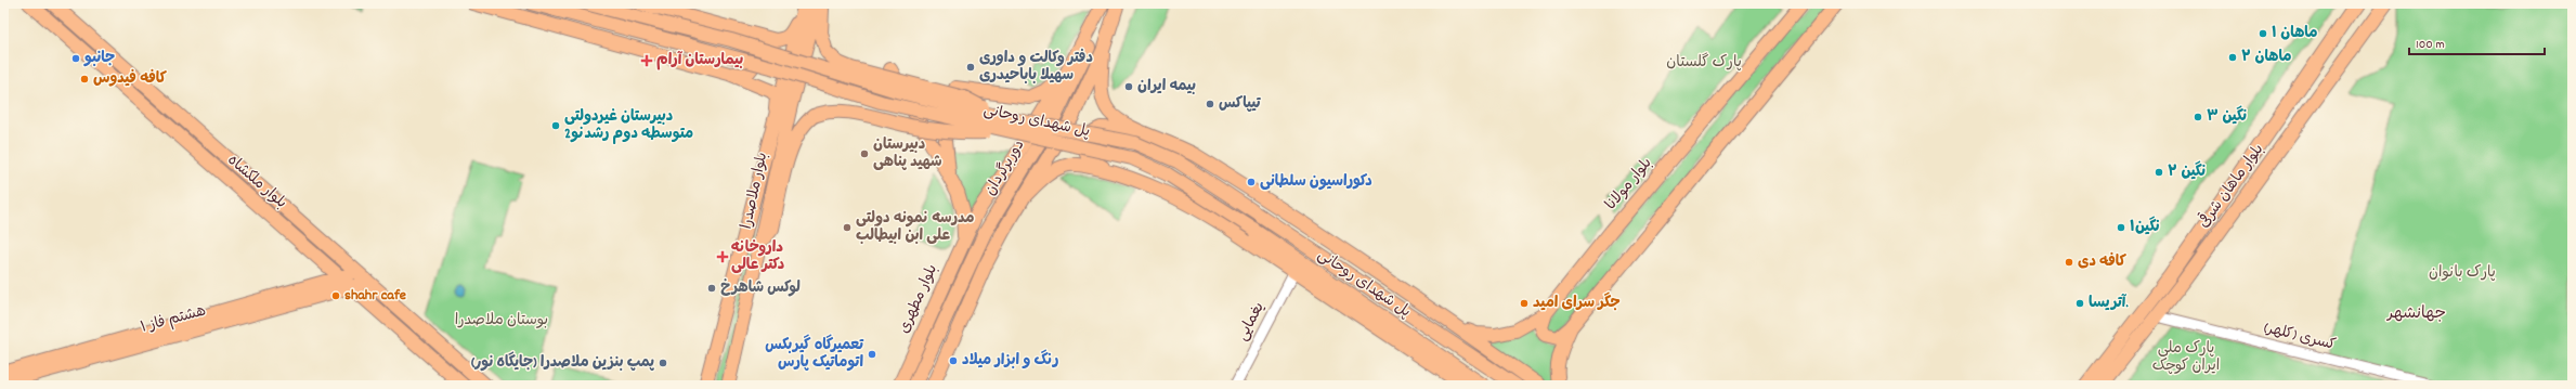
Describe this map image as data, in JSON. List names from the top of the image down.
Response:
{
  "streets": {
    "main road": [
      "پل شهدای روحانی",
      "دوربرگردان",
      "بلوار ملکشاه",
      "بلوار مولانا",
      "بلوار ماهان شرقی",
      "بلوار ملاصدرا",
      "بلوار مطهری",
      "هشتم فاز ۱"
    ],
    "street": ["یغمایی", "کسری (کلهر)"]
  },
  "crossings": [
    ["دوربرگردان", "بلوار مطهری"],
    ["بلوار ملکشاه", "هشتم فاز ۱"],
    ["بلوار ماهان شرقی", "کسری (کلهر)"]
  ],
  "districts": ["جهانشهر"],
  "parks": [
    "پارک گلستان",
    "پارک بانوان",
    "بوستان ملاصدرا",
    "پارک ملی ایران کوچک"
  ],
  "places": {
    "other": [
      "ماهان ۱",
      "ماهان ۲",
      "جانبو",
      "دفتر وکالت و داوری سهیلا باباحیدری",
      "كافه فيدوس",
      "بیمه ایران",
      "تیپاکس",
      "نگین ۳",
      "دبیرستان غیردولتی متوسطه دوم رشدنو2",
      "دبیرستان شهید پناهی",
      "نگین ۲",
      "دکوراسیون سلطانی",
      "مدرسه نمونه دولتی علی ابن ابیطالب",
      "نگین۱",
      "کافه دی",
      "لوکس شاهرخ",
      "shahr cafe",
      "جگر سرای امید",
      "آتریسا.",
      "تعمیرگاه گیربکس اتوماتیک پارس",
      "رنگ و ابزار میلاد",
      "پمپ بنزین ملاصدرا (جایگاه نور)"
    ],
    "health": ["بیمارستان آرام", "داروخانه دکتر عالی"]
  },
  "scale_bar": "100 m"
}
